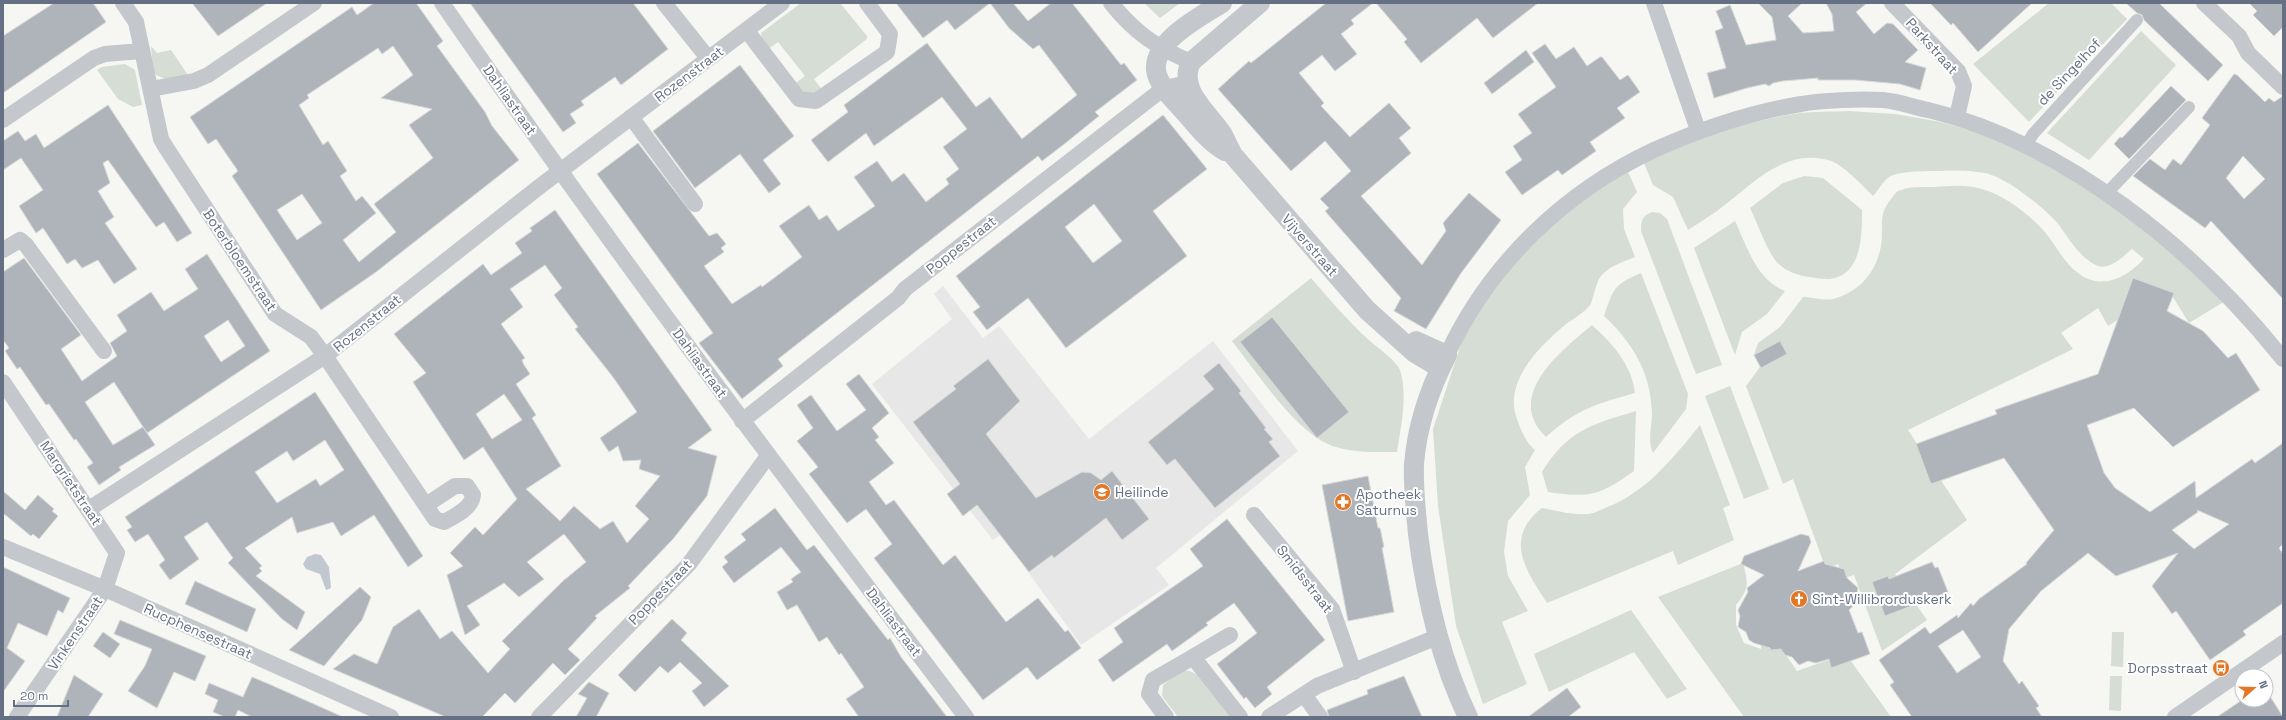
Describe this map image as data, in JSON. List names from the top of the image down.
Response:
{
  "streets": {
    "street": [
      "Parkstraat",
      "de Singelhof",
      "Rozenstraat",
      "Dahliastraat",
      "Poppestraat",
      "Vijverstraat",
      "Boterbloemstraat",
      "Margrietstraat",
      "Smidsstraat",
      "Rucphensestraat",
      "Vinkenstraat"
    ]
  },
  "crossings": [
    ["Rozenstraat", "Dahliastraat"],
    ["Rozenstraat", "Boterbloemstraat"],
    ["Rozenstraat", "Margrietstraat"],
    ["Dahliastraat", "Poppestraat"],
    ["Poppestraat", "Vijverstraat"],
    ["Margrietstraat", "Rucphensestraat"],
    ["Margrietstraat", "Vinkenstraat"],
    ["Rucphensestraat", "Vinkenstraat"]
  ],
  "places": {
    "school or university": ["Heilinde"],
    "pharmacy": ["Apotheek Saturnus"],
    "church": ["Sint-Willibrorduskerk"],
    "bus stop": ["Dorpsstraat"]
  },
  "scale_bar": "20 m",
  "north": "right"
}
